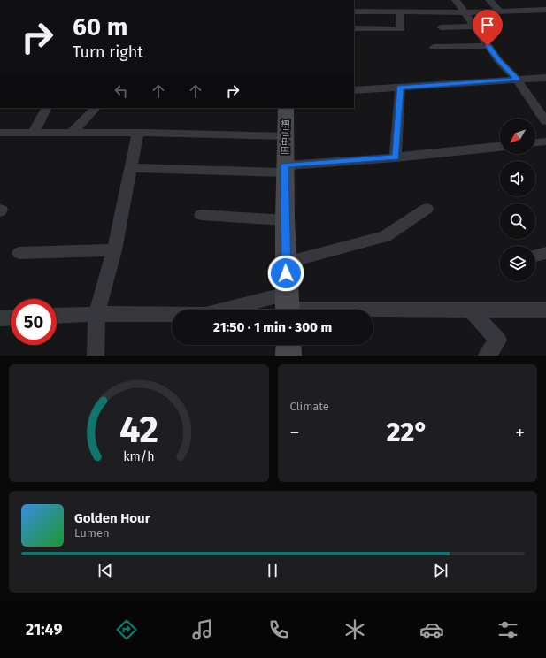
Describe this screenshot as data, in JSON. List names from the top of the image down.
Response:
{
  "streets": {
    "main road": ["旧中山道"]
  },
  "north": "bottom left",
  "page": {
    "turn": ["60 m", "Turn right"],
    "limit": "50",
    "trip": "21:50 · 1 min · 300 m",
    "tile": "Climate",
    "heat": ["−", "22°", "+"],
    "song": ["Golden Hour", "Lumen"],
    "tabs": "21:49",
    "gauge": ["42", "km/h"]
  }
}
